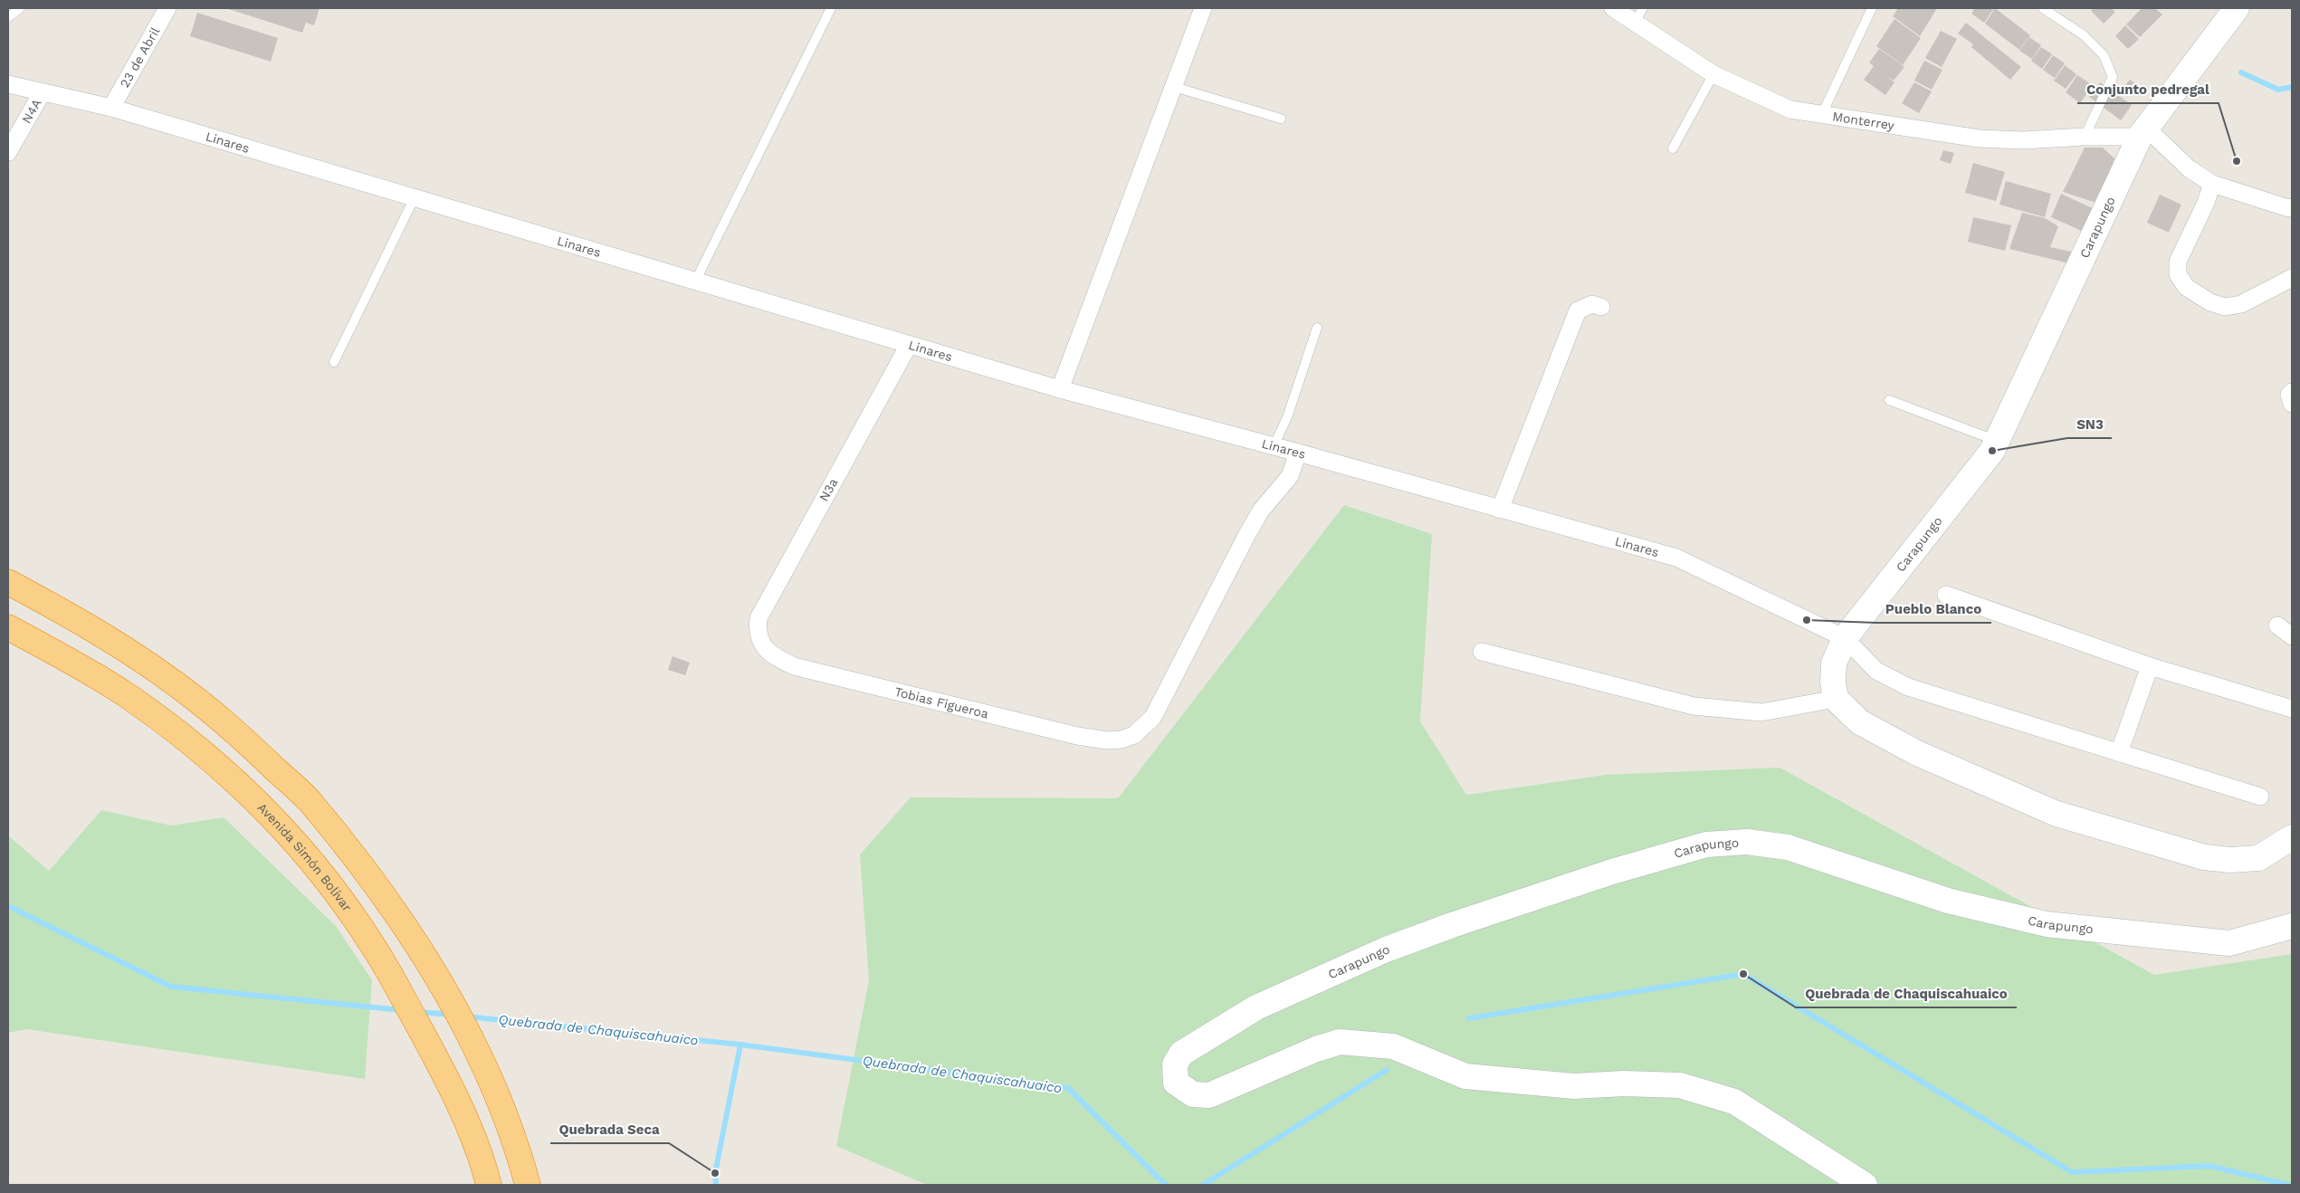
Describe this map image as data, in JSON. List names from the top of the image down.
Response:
{
  "streets": {
    "highway": ["Avenida Simón Bolívar"],
    "street": [
      "23 de Abril",
      "N4A",
      "Monterrey",
      "Linares",
      "Carapungo",
      "N3a",
      "Tobias Figueroa"
    ]
  },
  "crossings": [
    ["23 de Abril", "Linares"],
    ["N4A", "Linares"],
    ["Monterrey", "Carapungo"],
    ["Linares", "Carapungo"],
    ["Linares", "N3a"],
    ["Linares", "Tobias Figueroa"],
    ["N3a", "Tobias Figueroa"]
  ],
  "water": ["Quebrada de Chaquiscahuaico"],
  "places": [
    "Conjunto pedregal",
    "SN3",
    "Pueblo Blanco",
    "Quebrada de Chaquiscahuaico",
    "Quebrada Seca"
  ]
}
